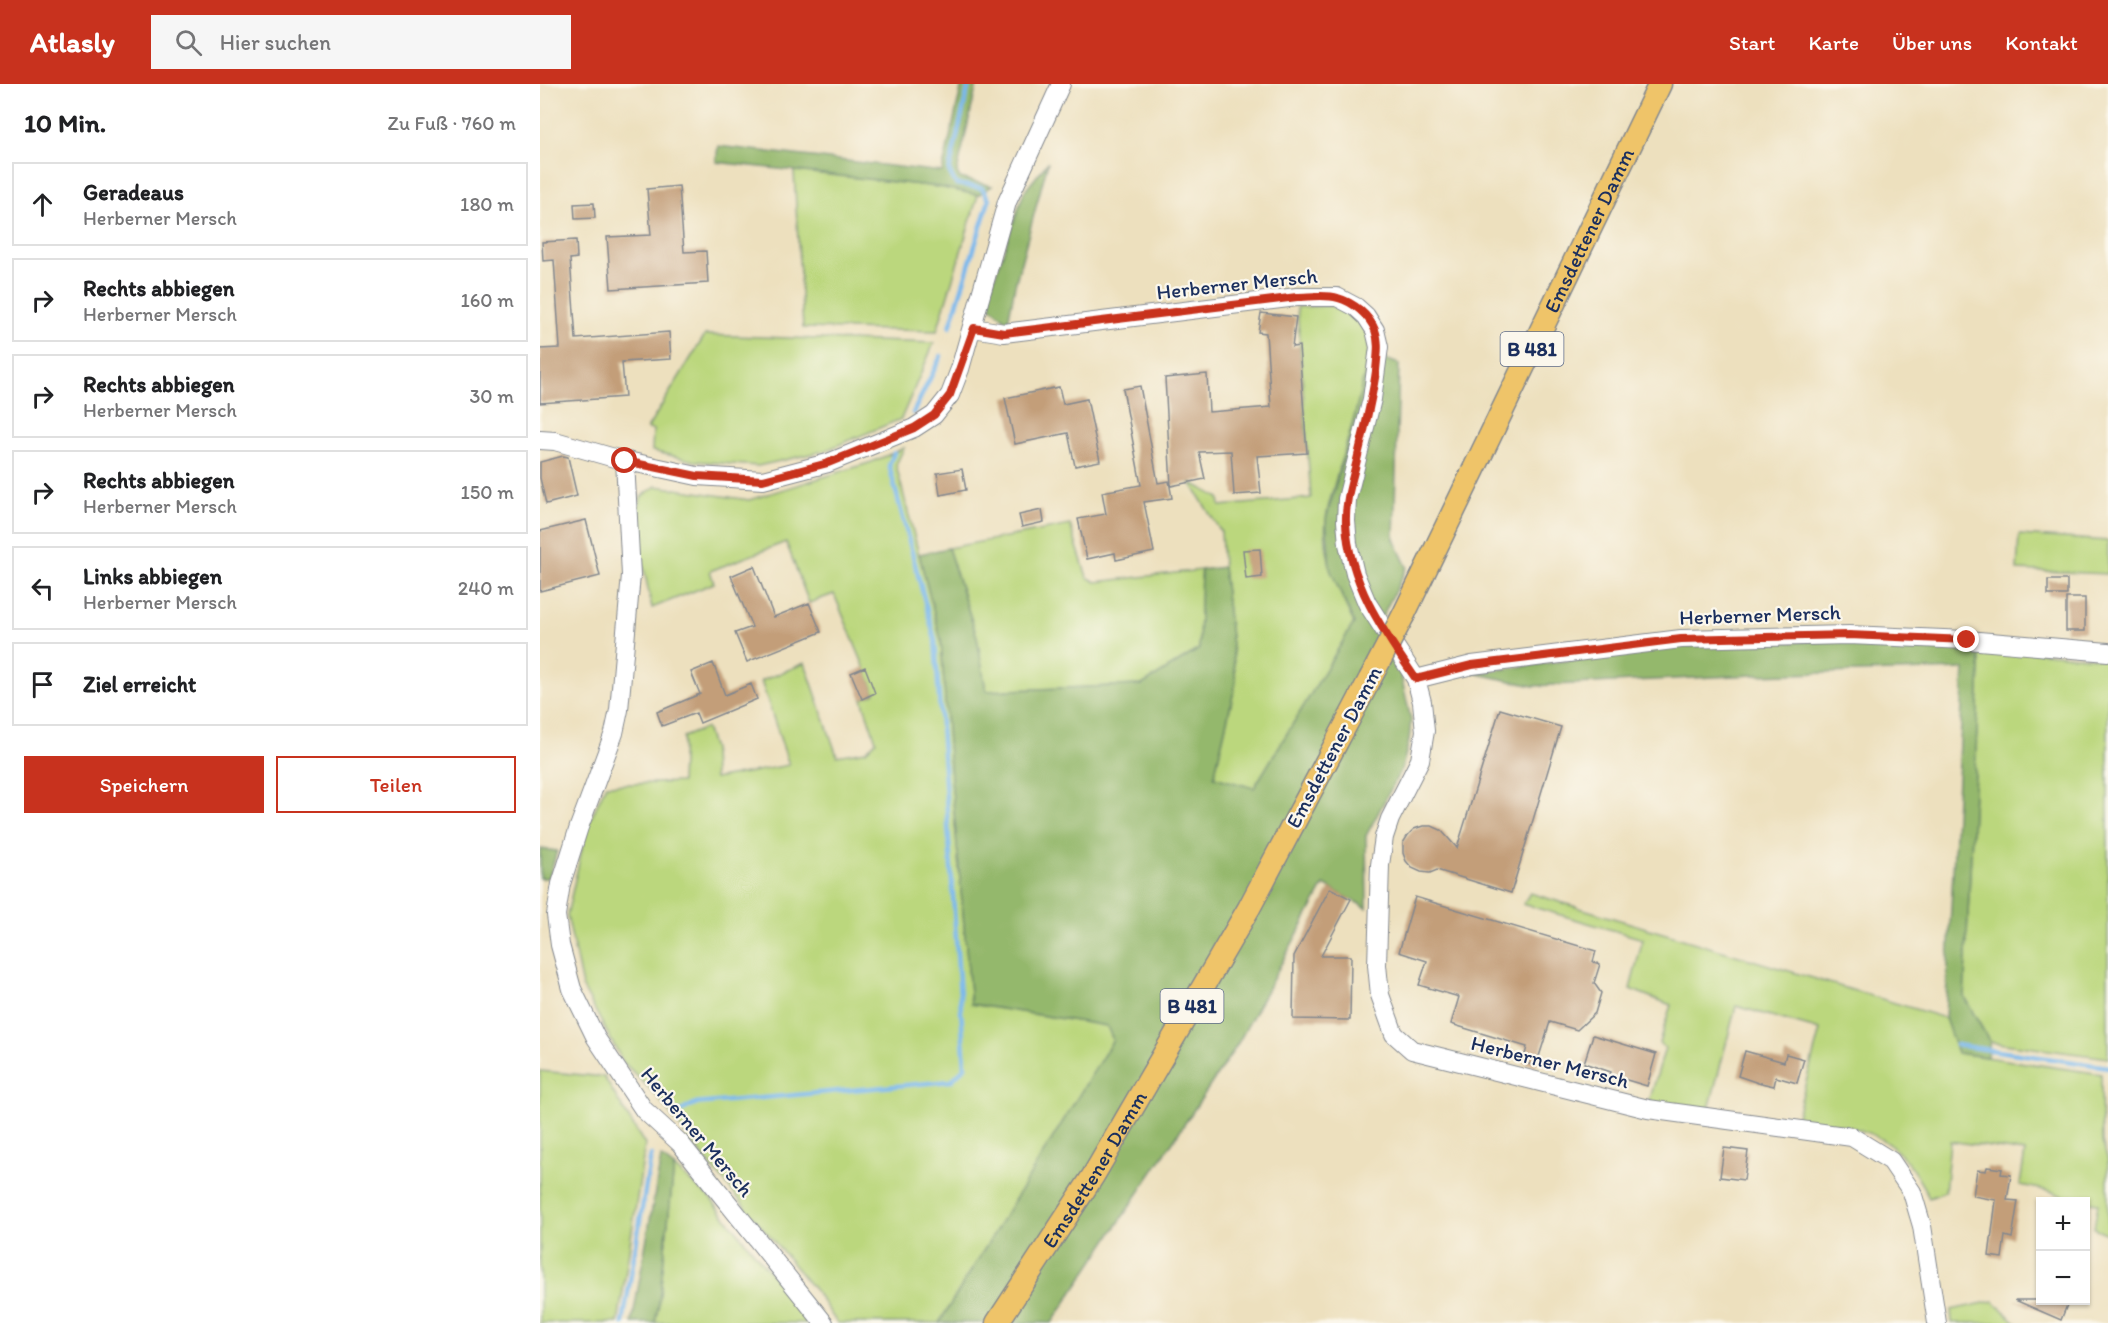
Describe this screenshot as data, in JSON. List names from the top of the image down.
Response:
{
  "streets": {
    "main road": ["Emsdettener Damm", "B 481"],
    "street": ["Herberner Mersch"]
  },
  "page": {
    "header": "Atlasly",
    "search": "Hier suchen",
    "nav": [
      "Start",
      "Karte",
      "Über uns",
      "Kontakt"
    ],
    "heading": ["10 Min.", "Zu Fuß · 760 m"],
    "list": [
      ["Geradeaus", "Herberner Mersch", "180 m"],
      ["Rechts abbiegen", "Herberner Mersch", "160 m"],
      ["Rechts abbiegen", "Herberner Mersch", "30 m"],
      ["Rechts abbiegen", "Herberner Mersch", "150 m"],
      ["Links abbiegen", "Herberner Mersch", "240 m"],
      "Ziel erreicht"
    ],
    "buttons": ["Speichern", "Teilen"],
    "map_buttons": ["+", "−"]
  }
}
